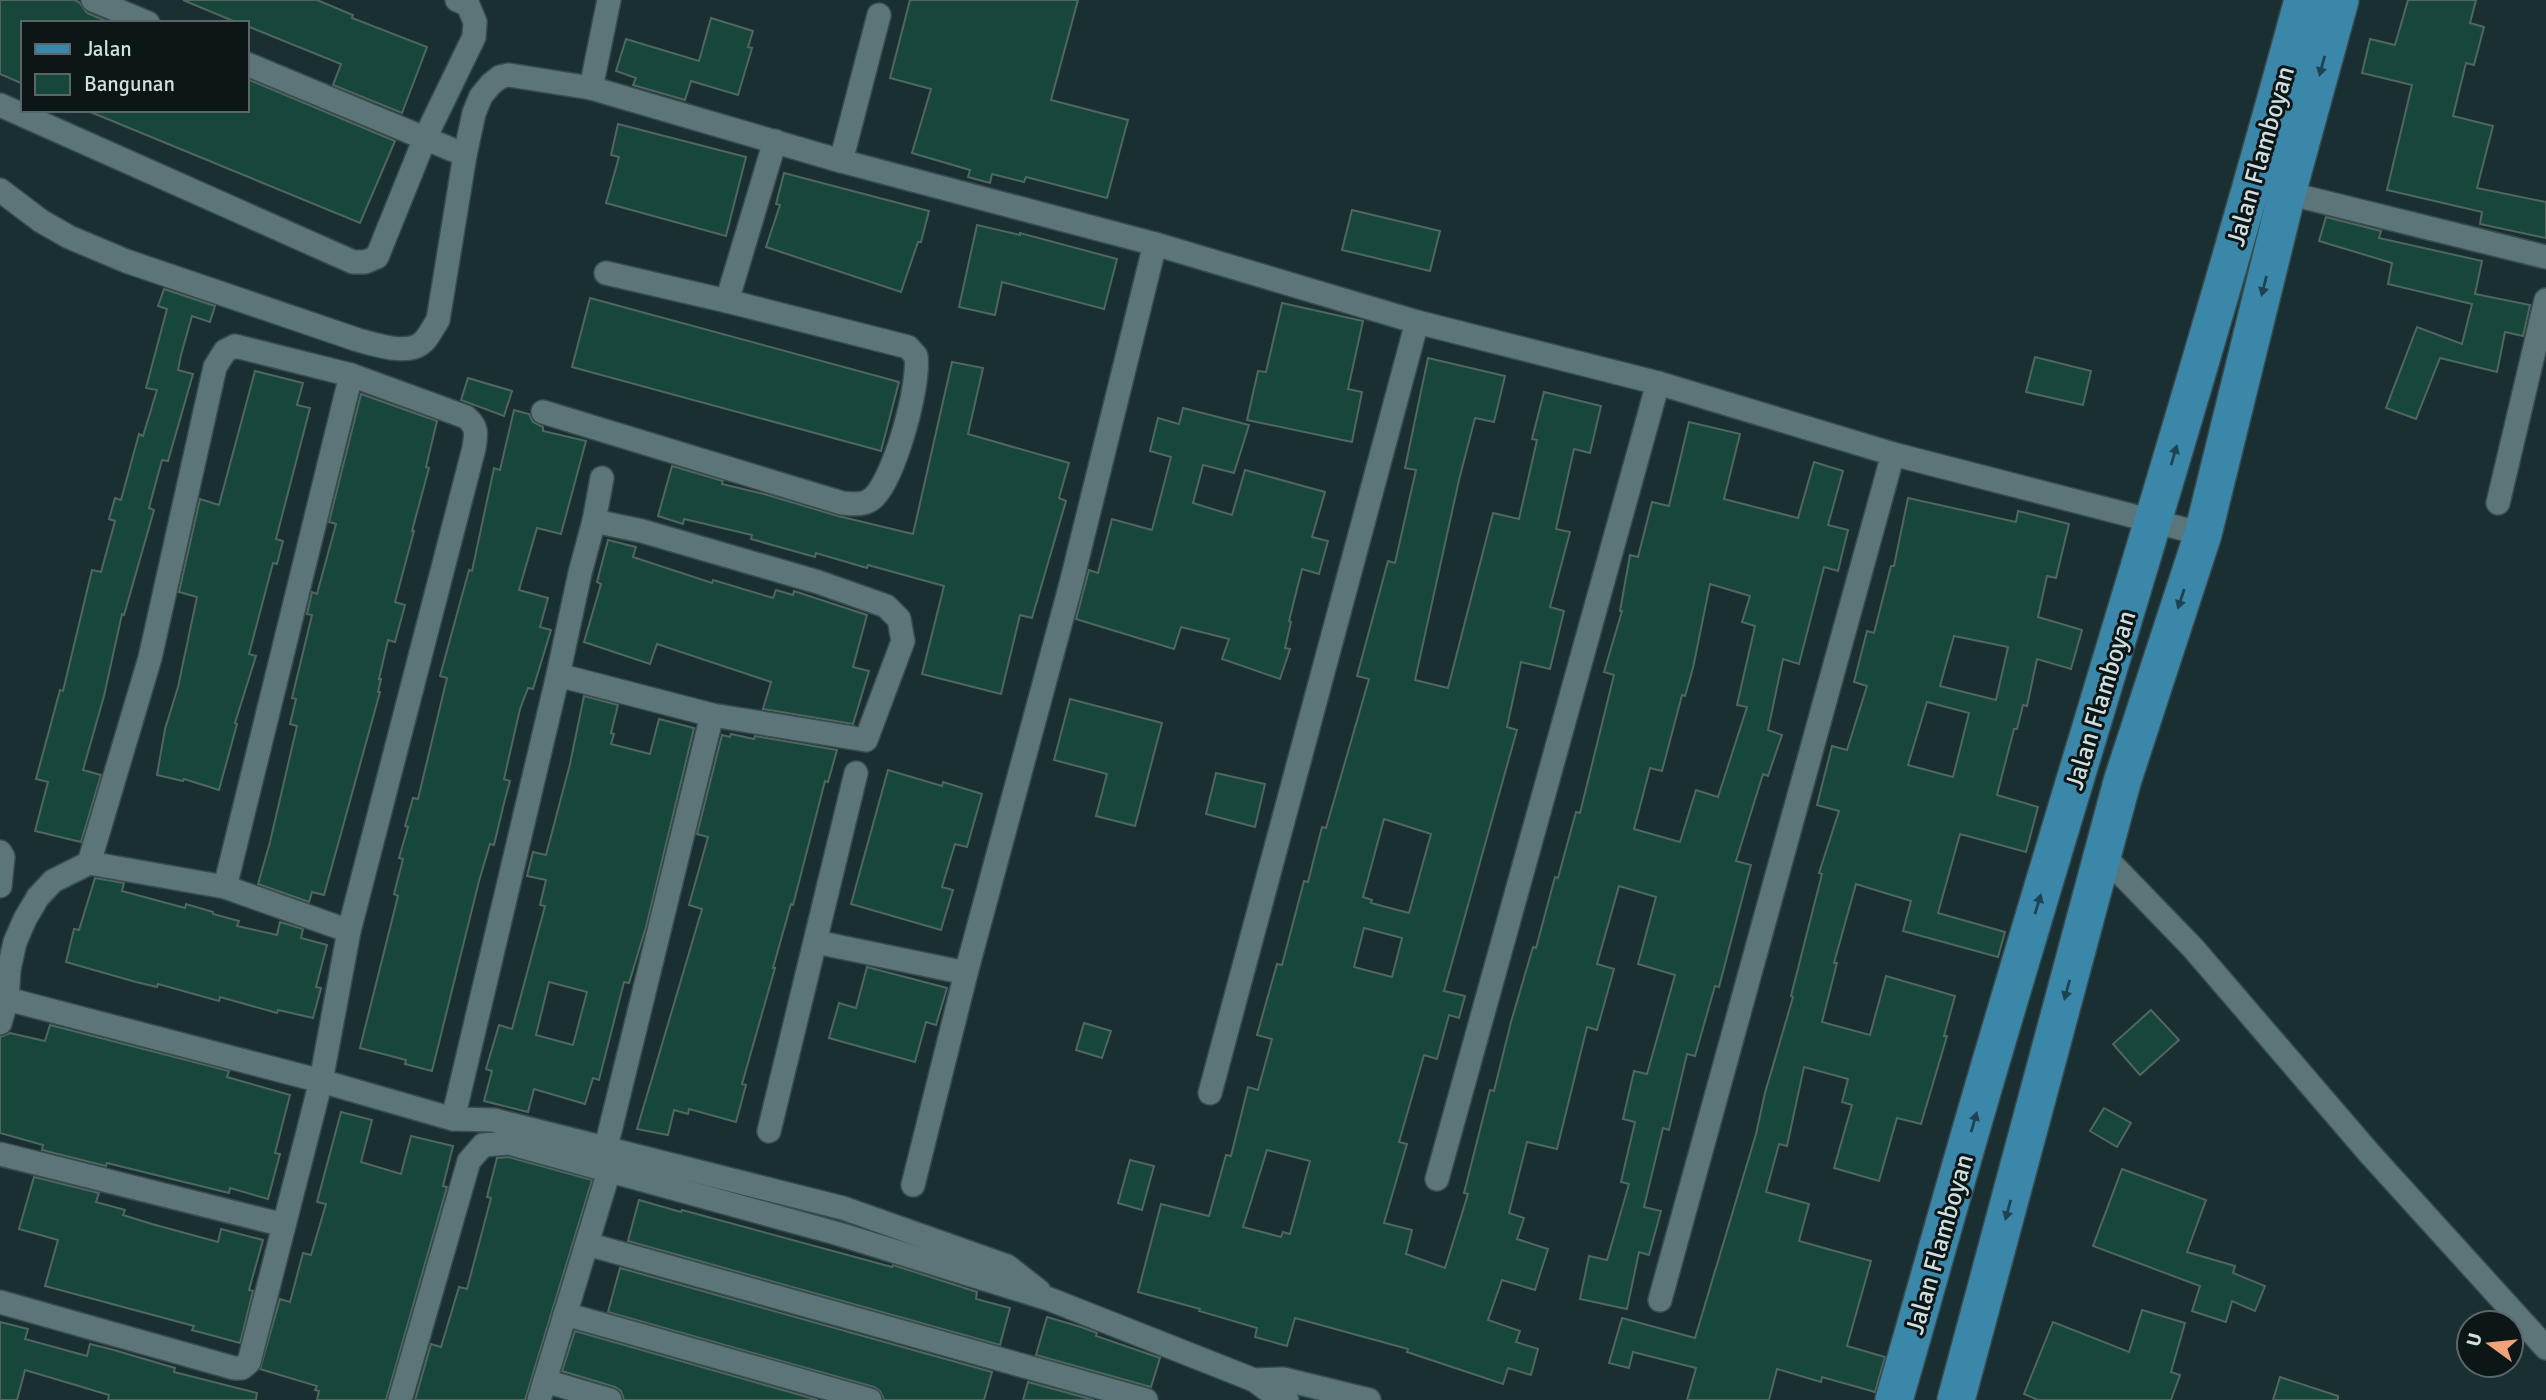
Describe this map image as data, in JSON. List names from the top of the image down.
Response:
{
  "streets": {
    "main road": ["Jalan Flamboyan"]
  },
  "legend": ["Jalan", "Bangunan"],
  "north": "left"
}
